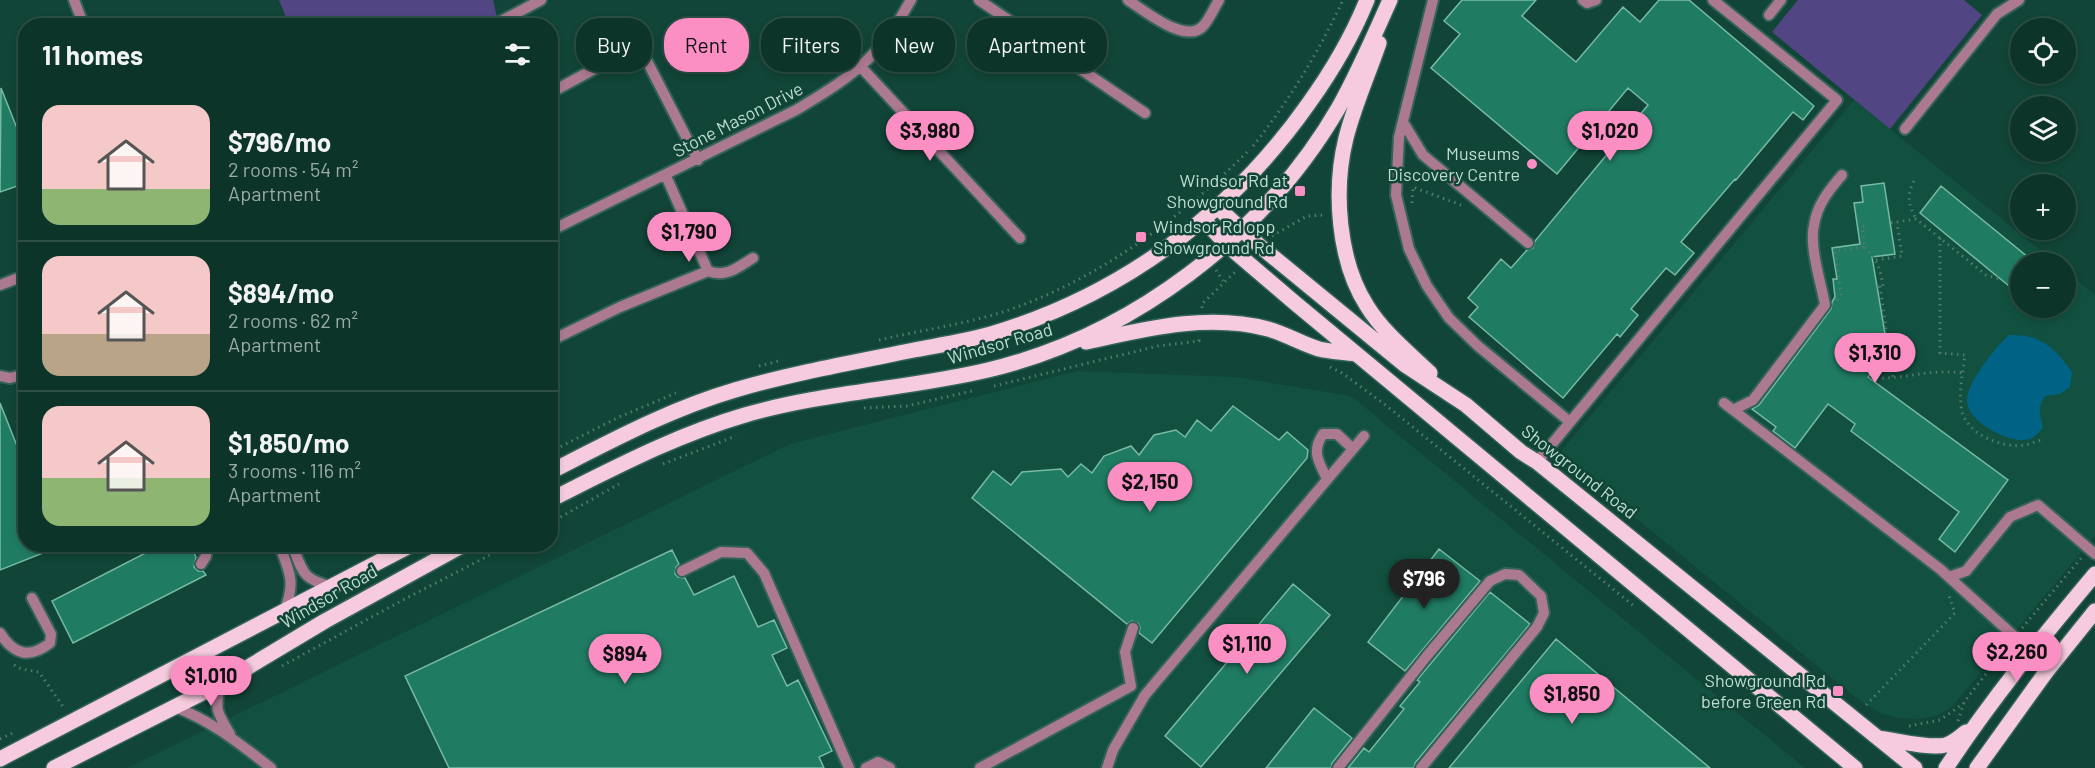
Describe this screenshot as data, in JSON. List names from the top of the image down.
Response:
{
  "streets": {
    "main road": ["Windsor Road", "Showground Road"],
    "street": ["Stone Mason Drive"]
  },
  "crossings": [
    ["Windsor Road", "Showground Road"]
  ],
  "places": {
    "other": ["Museums Discovery Centre"],
    "transit": ["Windsor Rd at Showground Rd", "Windsor Rd opp Showground Rd", "Showground Rd before Green Rd"]
  },
  "page": {
    "map_buttons": ["+", "−"],
    "chip": [
      "Buy",
      "Rent",
      "Filters",
      "New",
      "Apartment"
    ],
    "heading": "11 homes",
    "list": [
      {
        "name": "$796/mo",
        "note": "2 rooms · 54 m² · Apartment"
      },
      {
        "name": "$894/mo",
        "note": "2 rooms · 62 m² · Apartment"
      },
      {
        "name": "$1,850/mo",
        "note": "3 rooms · 116 m² · Apartment"
      }
    ],
    "price": [
      "$3,980",
      "$1,020",
      "$1,790",
      "$1,310",
      "$2,150",
      "$796",
      "$1,110",
      "$2,260",
      "$894",
      "$1,010",
      "$1,850"
    ]
  }
}
